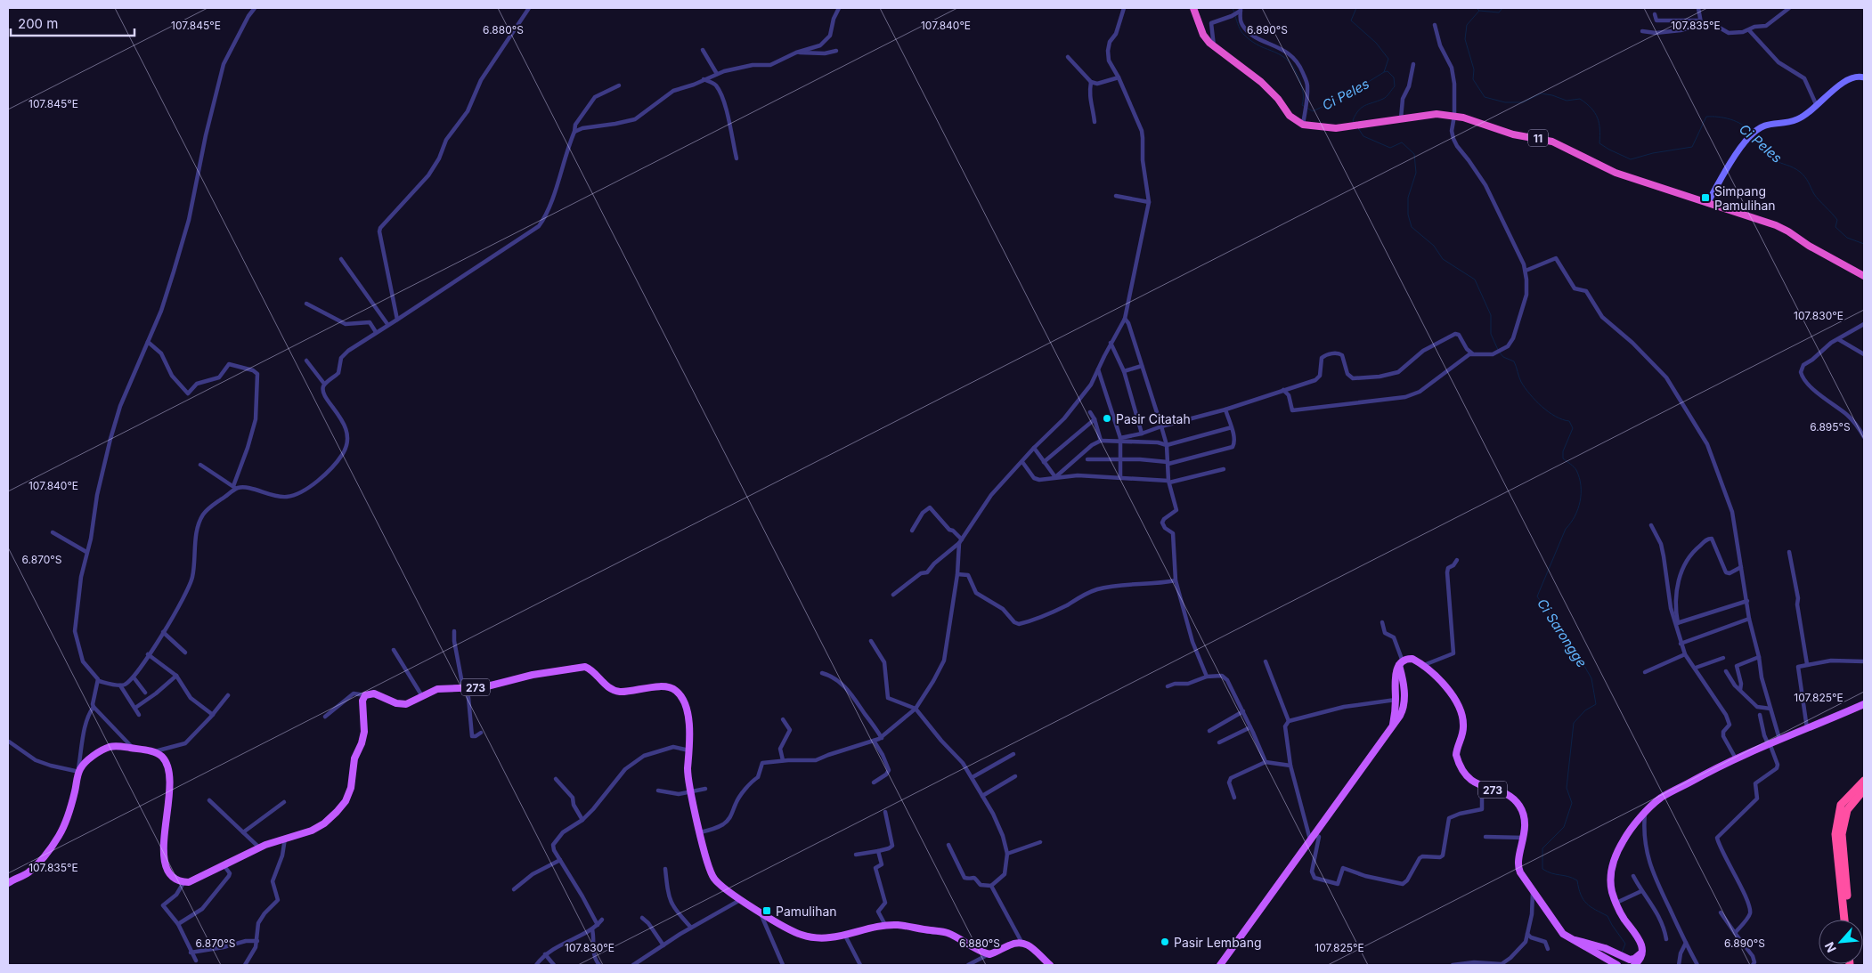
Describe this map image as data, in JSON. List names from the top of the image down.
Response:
{
  "streets": {
    "highway": ["11"],
    "main road": ["273"]
  },
  "water": ["Ci Peles", "Ci Sarongge"],
  "places": {
    "transit": ["Simpang Pamulihan", "Pamulihan"],
    "other": ["Pasir Citatah", "Pasir Lembang"]
  },
  "scale_bar": "200 m",
  "north": "bottom left",
  "coordinates": [
    "107.845°E",
    "107.840°E",
    "107.835°E",
    "6.880°S",
    "6.890°S",
    "107.830°E",
    "6.895°S",
    "6.870°S",
    "107.825°E"
  ]
}
